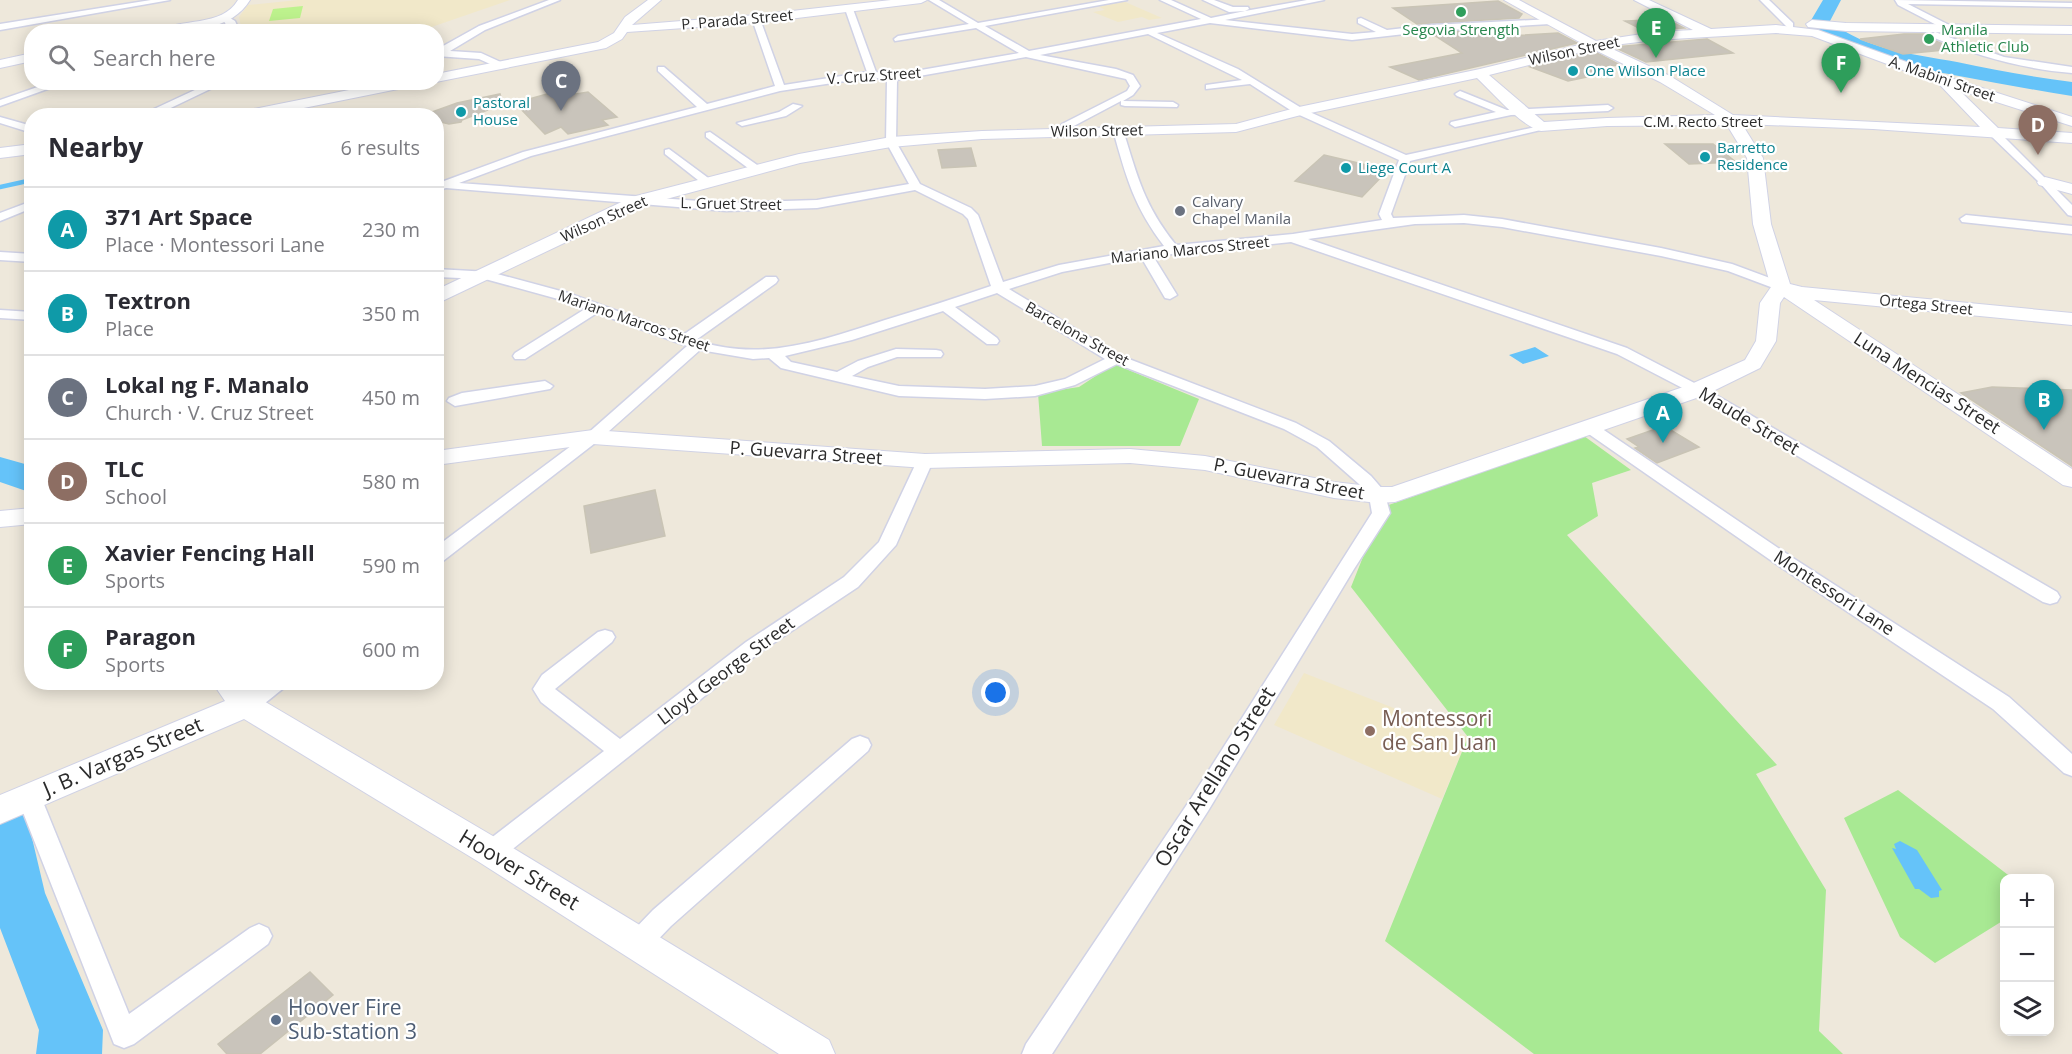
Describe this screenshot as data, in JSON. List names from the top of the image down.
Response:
{
  "streets": {
    "main road": [
      "P. Parada Street",
      "Wilson Street",
      "A. Mabini Street",
      "C.M. Recto Street",
      "Ortega Street",
      "Luna Mencias Street",
      "P. Guevarra Street",
      "J. B. Vargas Street",
      "Hoover Street"
    ],
    "street": [
      "V. Cruz Street",
      "L. Gruet Street",
      "Mariano Marcos Street",
      "Barcelona Street",
      "Maude Street",
      "Montessori Lane",
      "Lloyd George Street",
      "Oscar Arellano Street"
    ]
  },
  "crossings": [
    ["Wilson Street", "A. Mabini Street"],
    ["Wilson Street", "L. Gruet Street"],
    ["Wilson Street", "Mariano Marcos Street"],
    ["Mariano Marcos Street", "Ortega Street"],
    ["Mariano Marcos Street", "Barcelona Street"],
    ["Mariano Marcos Street", "Luna Mencias Street"],
    ["Mariano Marcos Street", "Maude Street"],
    ["Mariano Marcos Street", "P. Guevarra Street"],
    ["Ortega Street", "Luna Mencias Street"],
    ["Ortega Street", "P. Guevarra Street"],
    ["Barcelona Street", "P. Guevarra Street"],
    ["Barcelona Street", "Oscar Arellano Street"],
    ["Luna Mencias Street", "P. Guevarra Street"],
    ["Maude Street", "P. Guevarra Street"],
    ["P. Guevarra Street", "Montessori Lane"],
    ["P. Guevarra Street", "Lloyd George Street"],
    ["P. Guevarra Street", "Oscar Arellano Street"],
    ["Lloyd George Street", "Hoover Street"],
    ["J. B. Vargas Street", "Hoover Street"]
  ],
  "places": [
    "Segovia Strength",
    "Manila Athletic Club",
    "One Wilson Place",
    "Pastoral House",
    "Barretto Residence",
    "Liege Court A",
    "Calvary Chapel Manila",
    "Montessori de San Juan",
    "Hoover Fire Sub-station 3"
  ],
  "page": {
    "pins": [
      "E",
      "F",
      "C",
      "D",
      "B",
      "A"
    ],
    "search": "Search here",
    "heading": ["Nearby", "6 results"],
    "list": [
      {
        "mark": "A",
        "name": "371 Art Space",
        "note": "Place · Montessori Lane",
        "value": "230 m"
      },
      {
        "mark": "B",
        "name": "Textron",
        "note": "Place",
        "value": "350 m"
      },
      {
        "mark": "C",
        "name": "Lokal ng F. Manalo",
        "note": "Church · V. Cruz Street",
        "value": "450 m"
      },
      {
        "mark": "D",
        "name": "TLC",
        "note": "School",
        "value": "580 m"
      },
      {
        "mark": "E",
        "name": "Xavier Fencing Hall",
        "note": "Sports",
        "value": "590 m"
      },
      {
        "mark": "F",
        "name": "Paragon",
        "note": "Sports",
        "value": "600 m"
      }
    ],
    "map_buttons": ["+", "−"]
  }
}
